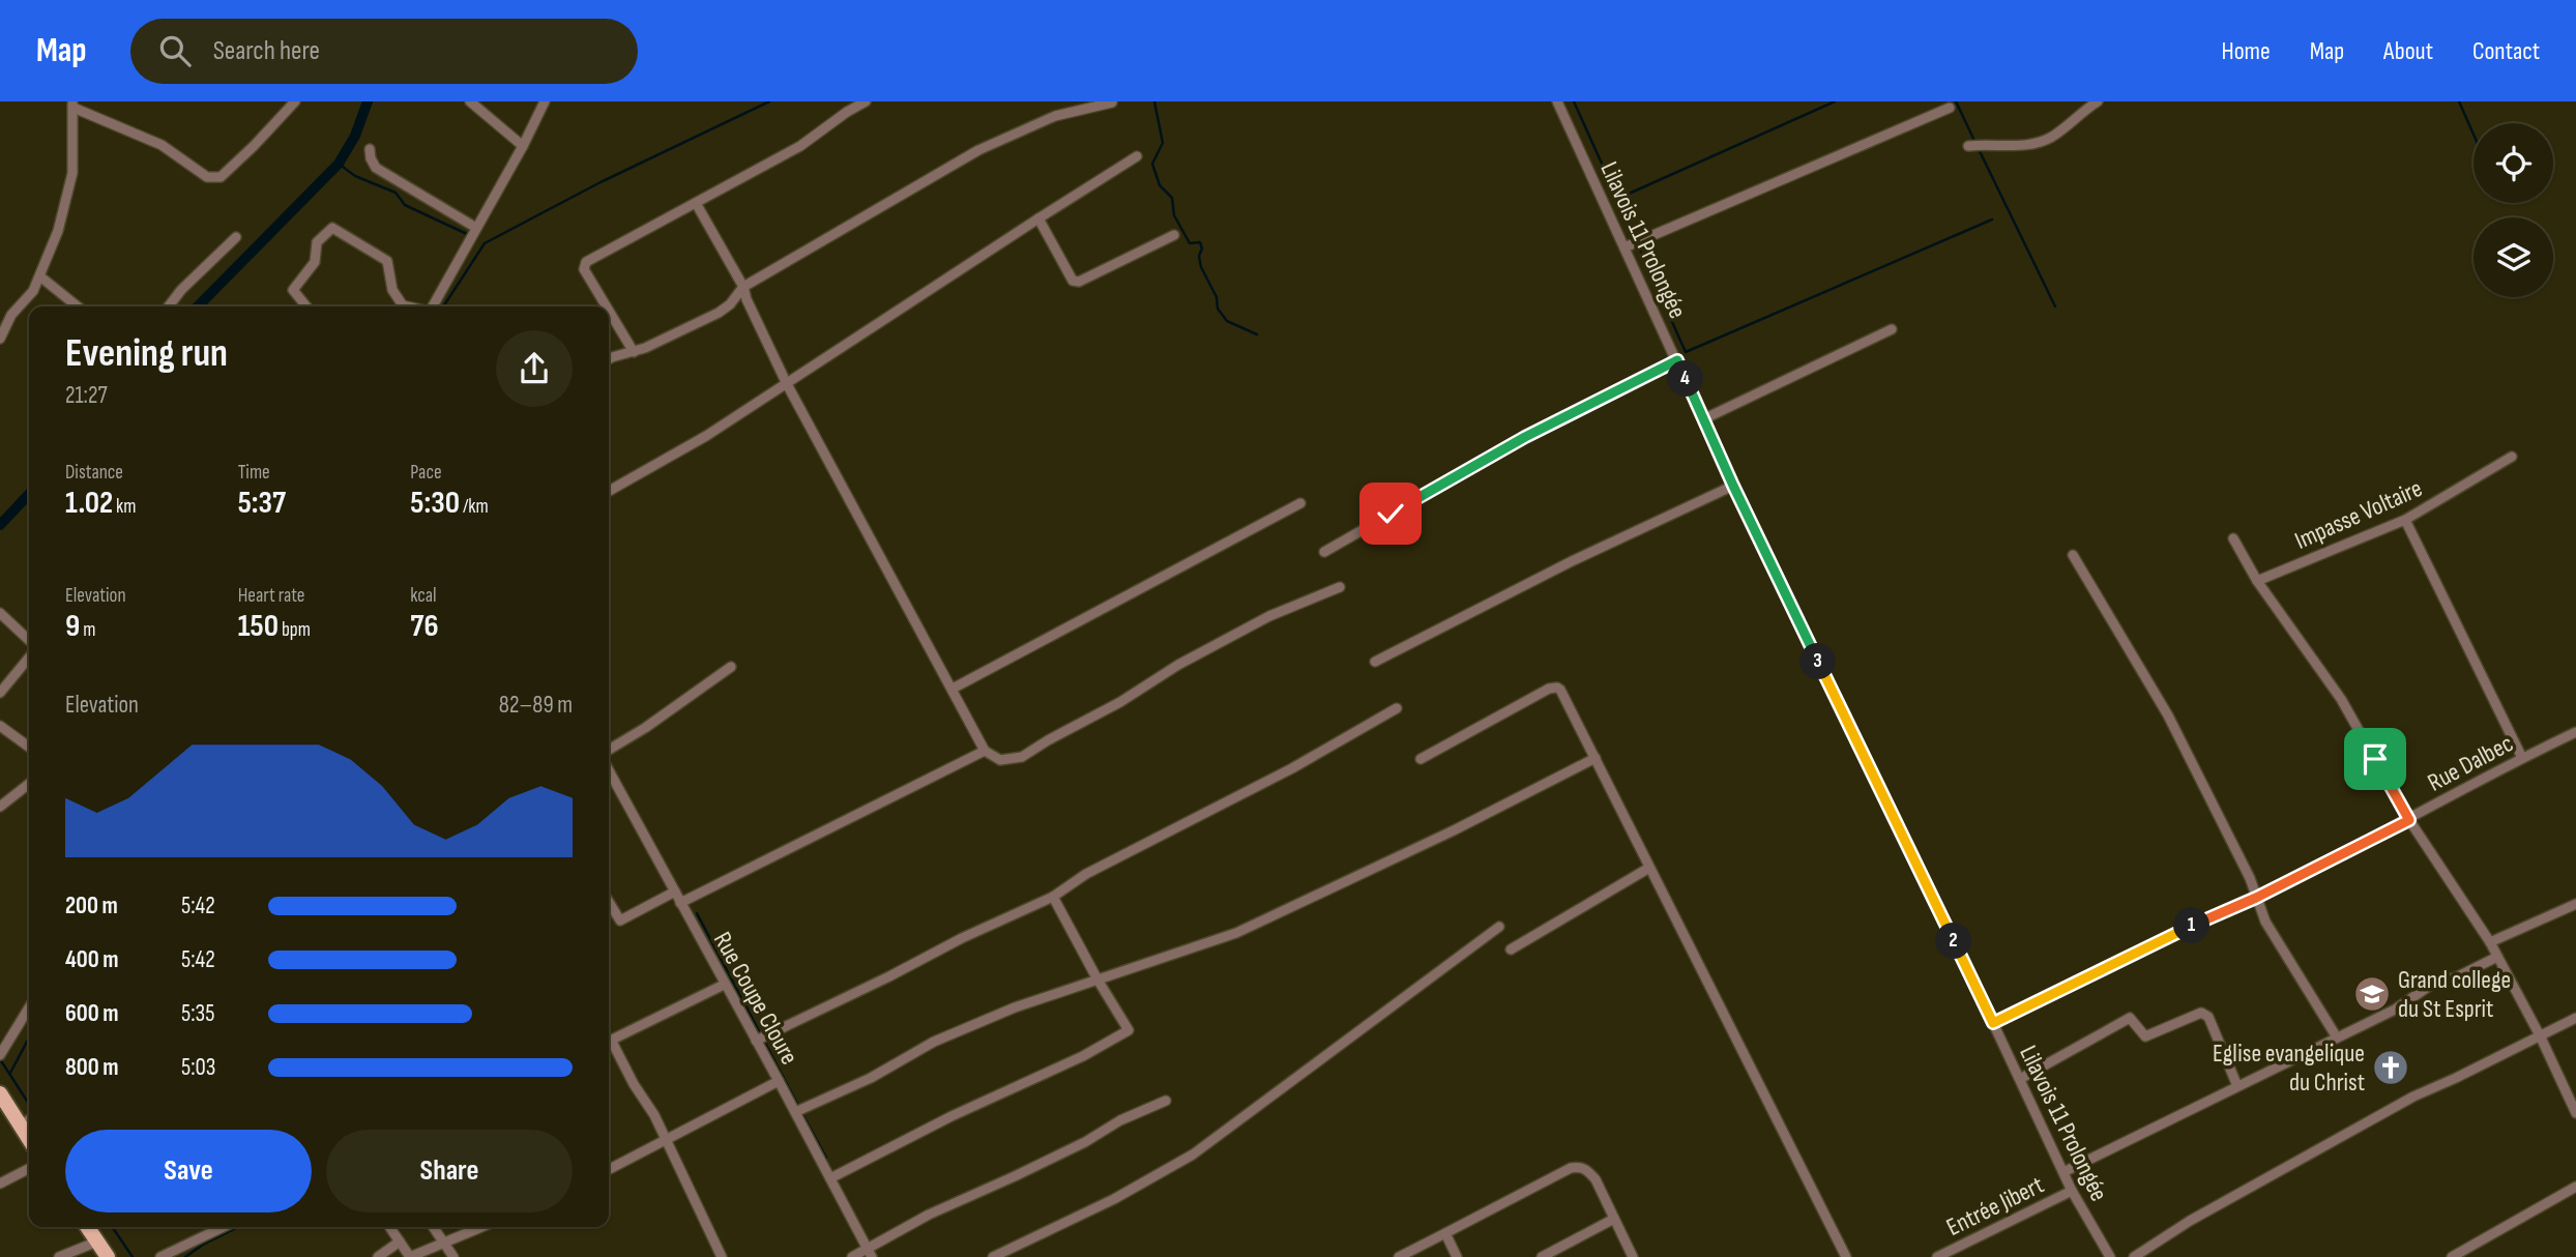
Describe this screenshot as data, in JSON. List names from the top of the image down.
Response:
{
  "streets": {
    "street": [
      "Lilavois 11 Prolongée",
      "Impasse Voltaire",
      "Rue Dalbec",
      "Rue Coupe Cloure",
      "Entrée Jibert"
    ]
  },
  "crossings": [
    ["Lilavois 11 Prolongée", "Rue Dalbec"],
    ["Lilavois 11 Prolongée", "Entrée Jibert"]
  ],
  "places": {
    "school or university": ["Grand college du St Esprit"],
    "church": ["Eglise evangelique du Christ"]
  },
  "page": {
    "header": "Map",
    "search": "Search here",
    "nav": [
      "Home",
      "Map",
      "About",
      "Contact"
    ],
    "heading": ["Evening run", "21:27"],
    "pins": [
      "4",
      "3",
      "1",
      "2"
    ],
    "stats": [
      ["Distance", "1.02 km"],
      ["Time", "5:37"],
      ["Pace", "5:30 /km"],
      ["Elevation", "9 m"],
      ["Heart rate", "150 bpm"],
      ["kcal", "76"]
    ],
    "chart": ["Elevation", "82–89 m"],
    "list": [
      {
        "name": "200 m",
        "note": "5:42"
      },
      {
        "name": "400 m",
        "note": "5:42"
      },
      {
        "name": "600 m",
        "note": "5:35"
      },
      {
        "name": "800 m",
        "note": "5:03"
      }
    ],
    "buttons": ["Save", "Share"]
  }
}
